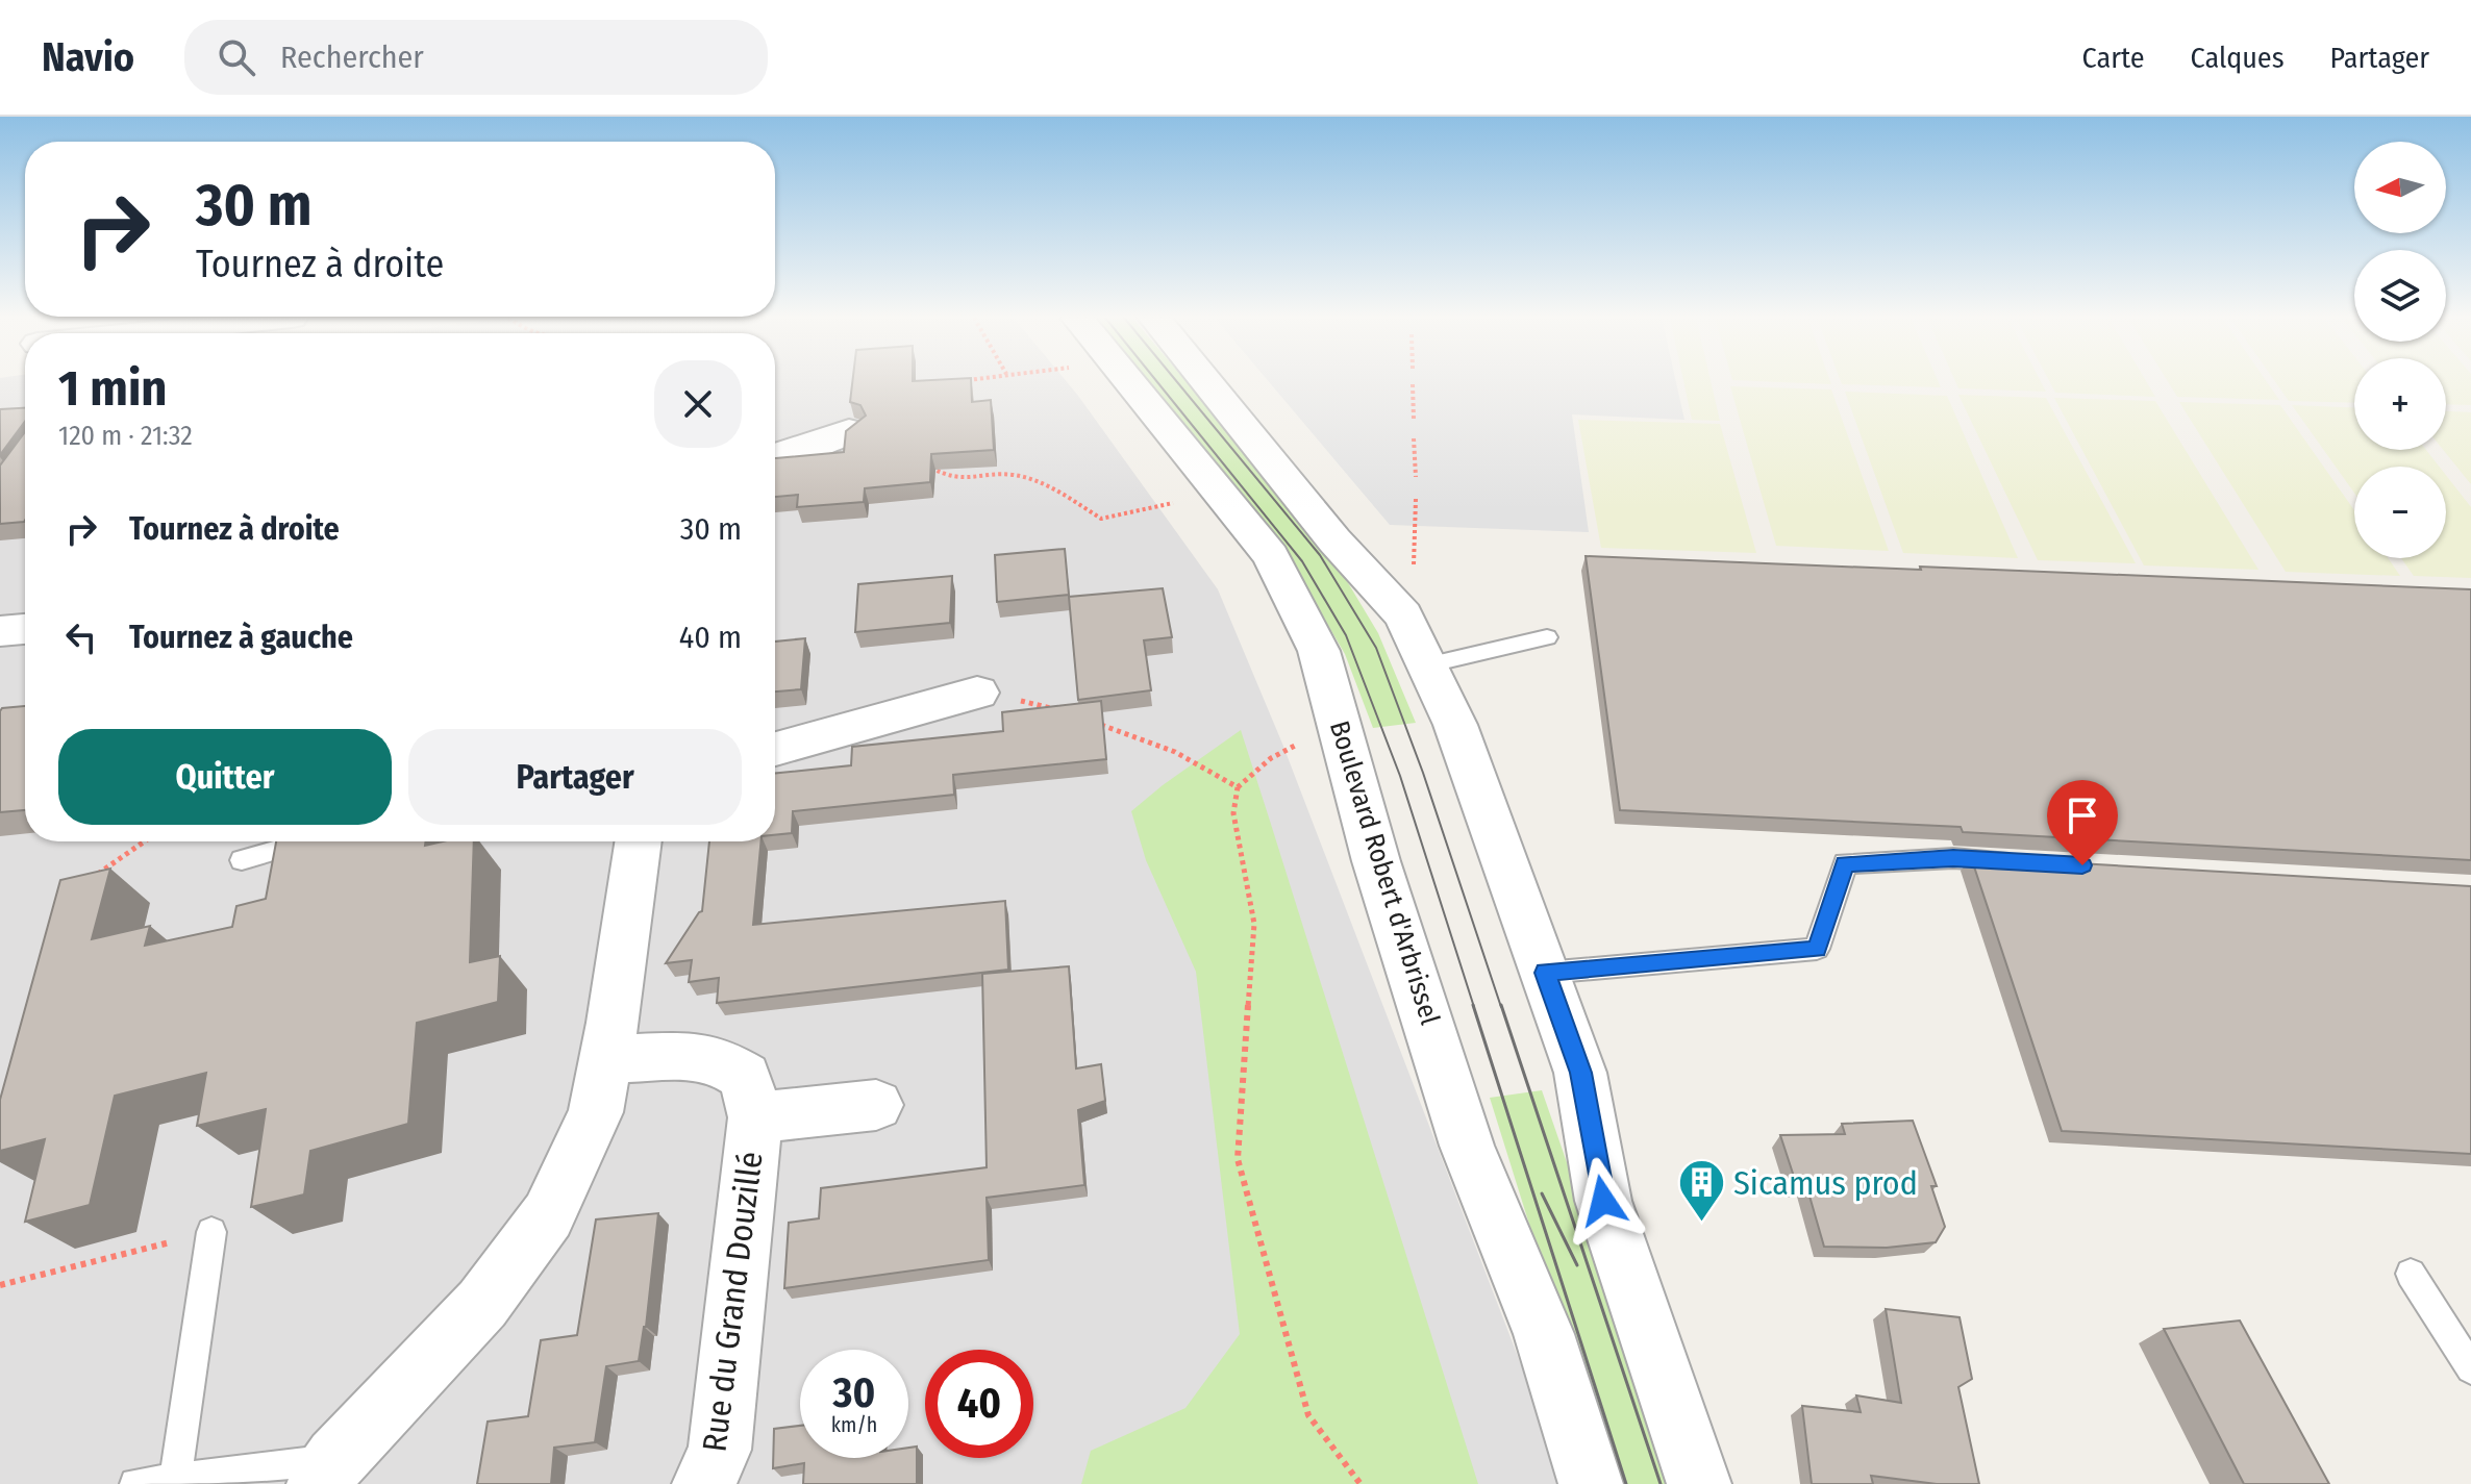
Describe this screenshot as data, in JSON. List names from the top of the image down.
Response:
{
  "streets": {
    "street": ["Boulevard Robert d'Arbrissel", "Rue du Grand Douzillé"]
  },
  "places": {
    "building": ["Sicamus prod"]
  },
  "north": "left",
  "page": {
    "header": "Navio",
    "search": "Rechercher",
    "nav": ["Carte", "Calques", "Partager"],
    "map_buttons": ["+", "−"],
    "turn": ["30 m", "Tournez à droite"],
    "heading": ["1 min", "120 m · 21:32"],
    "list": [
      {
        "name": "Tournez à droite",
        "value": "30 m"
      },
      {
        "name": "Tournez à gauche",
        "value": "40 m"
      }
    ],
    "buttons": ["Quitter", "Partager"],
    "speed": "30 km/h",
    "limit": "40"
  }
}
